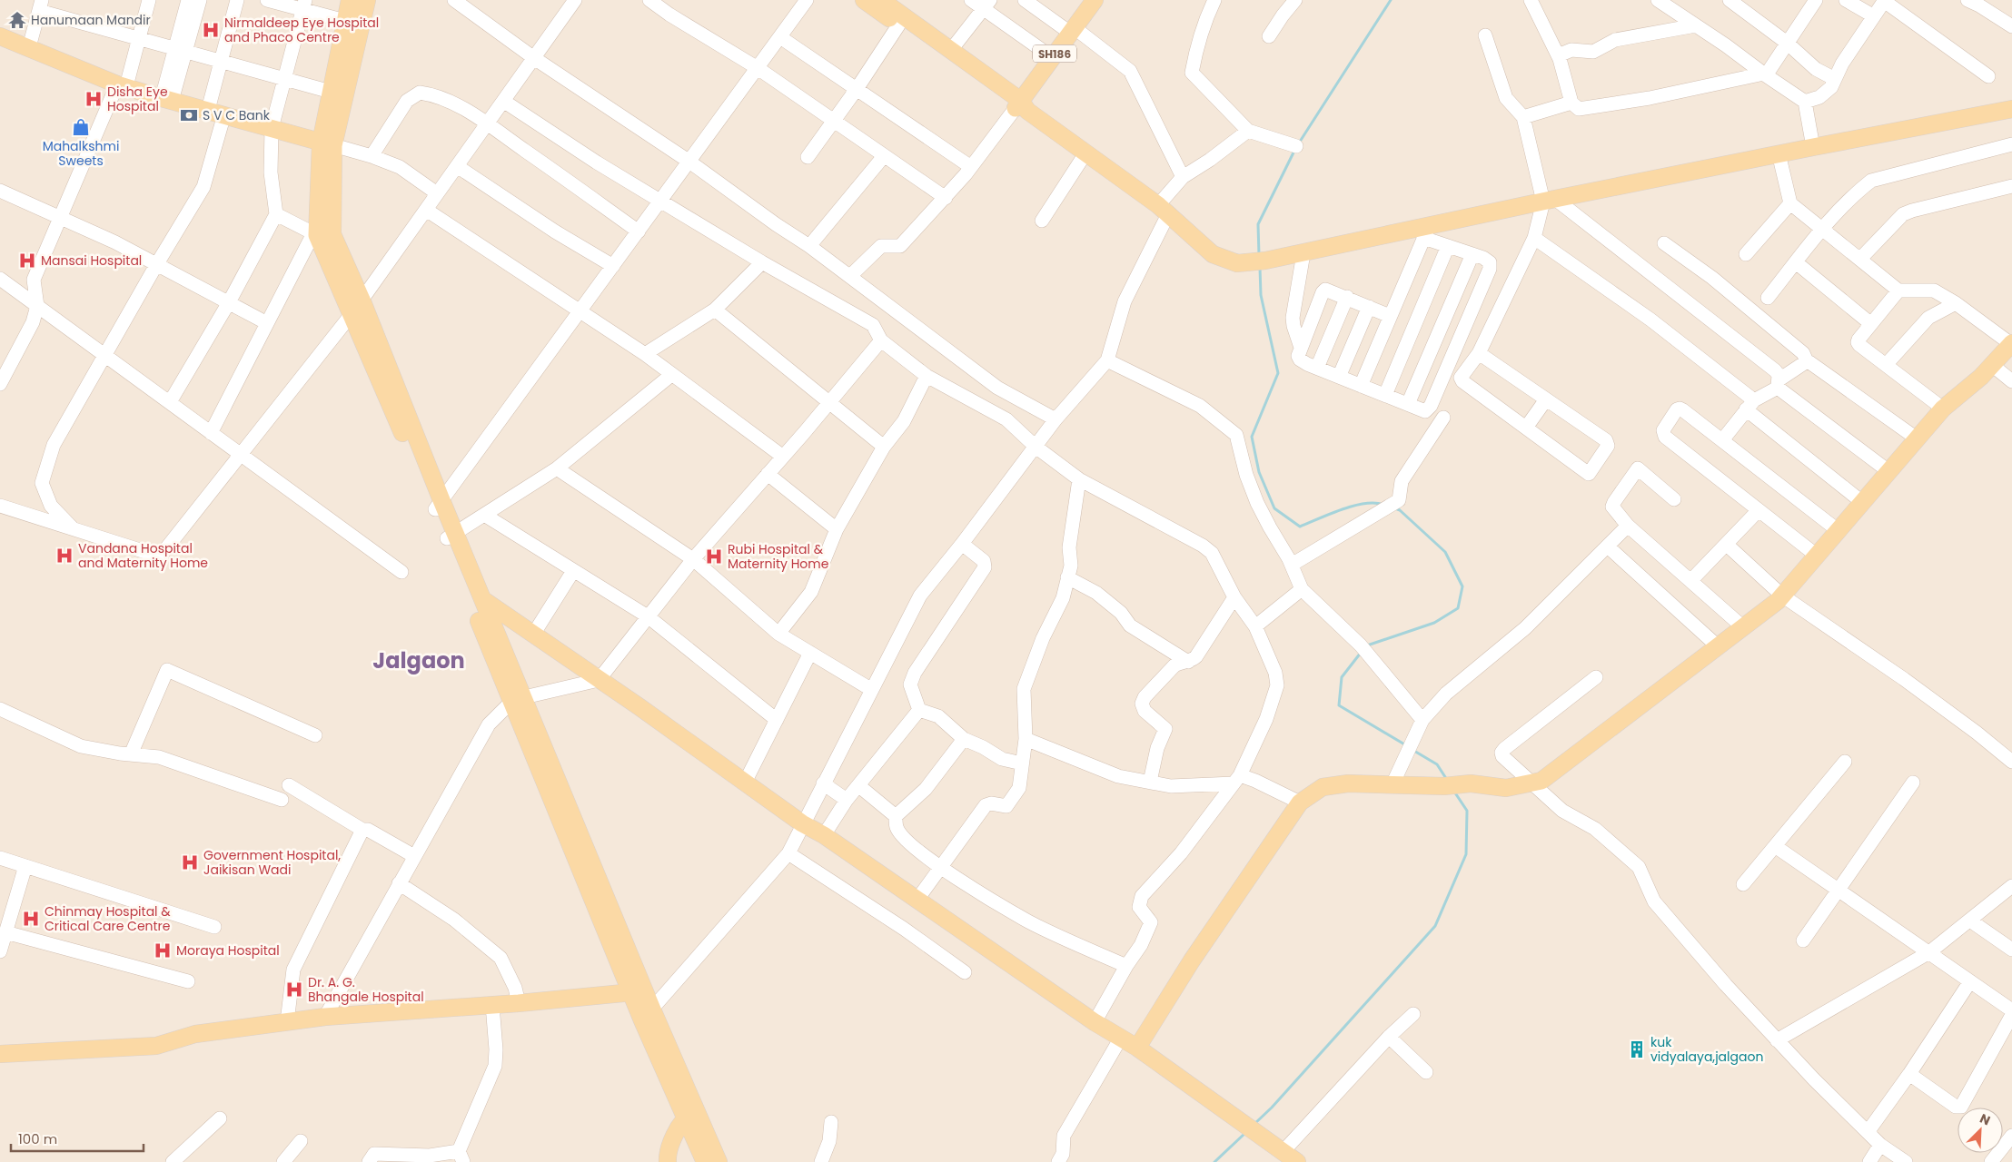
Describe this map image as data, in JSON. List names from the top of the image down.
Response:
{
  "streets": {
    "main road": ["SH186"]
  },
  "districts": ["Jalgaon"],
  "places": {
    "temple": ["Hanumaan Mandir"],
    "hospital": [
      "Nirmaldeep Eye Hospital and Phaco Centre",
      "Disha Eye Hospital",
      "Mansai Hospital",
      "Vandana Hospital and Maternity Home",
      "Rubi Hospital & Maternity Home",
      "Government Hospital, Jaikisan Wadi",
      "Chinmay Hospital & Critical Care Centre",
      "Moraya Hospital",
      "Dr. A. G. Bhangale Hospital"
    ],
    "bank": ["S V C Bank"],
    "shop": ["Mahalkshmi Sweets"],
    "building": ["kuk vidyalaya,jalgaon"]
  },
  "scale_bar": "100 m",
  "north": "top right"
}
